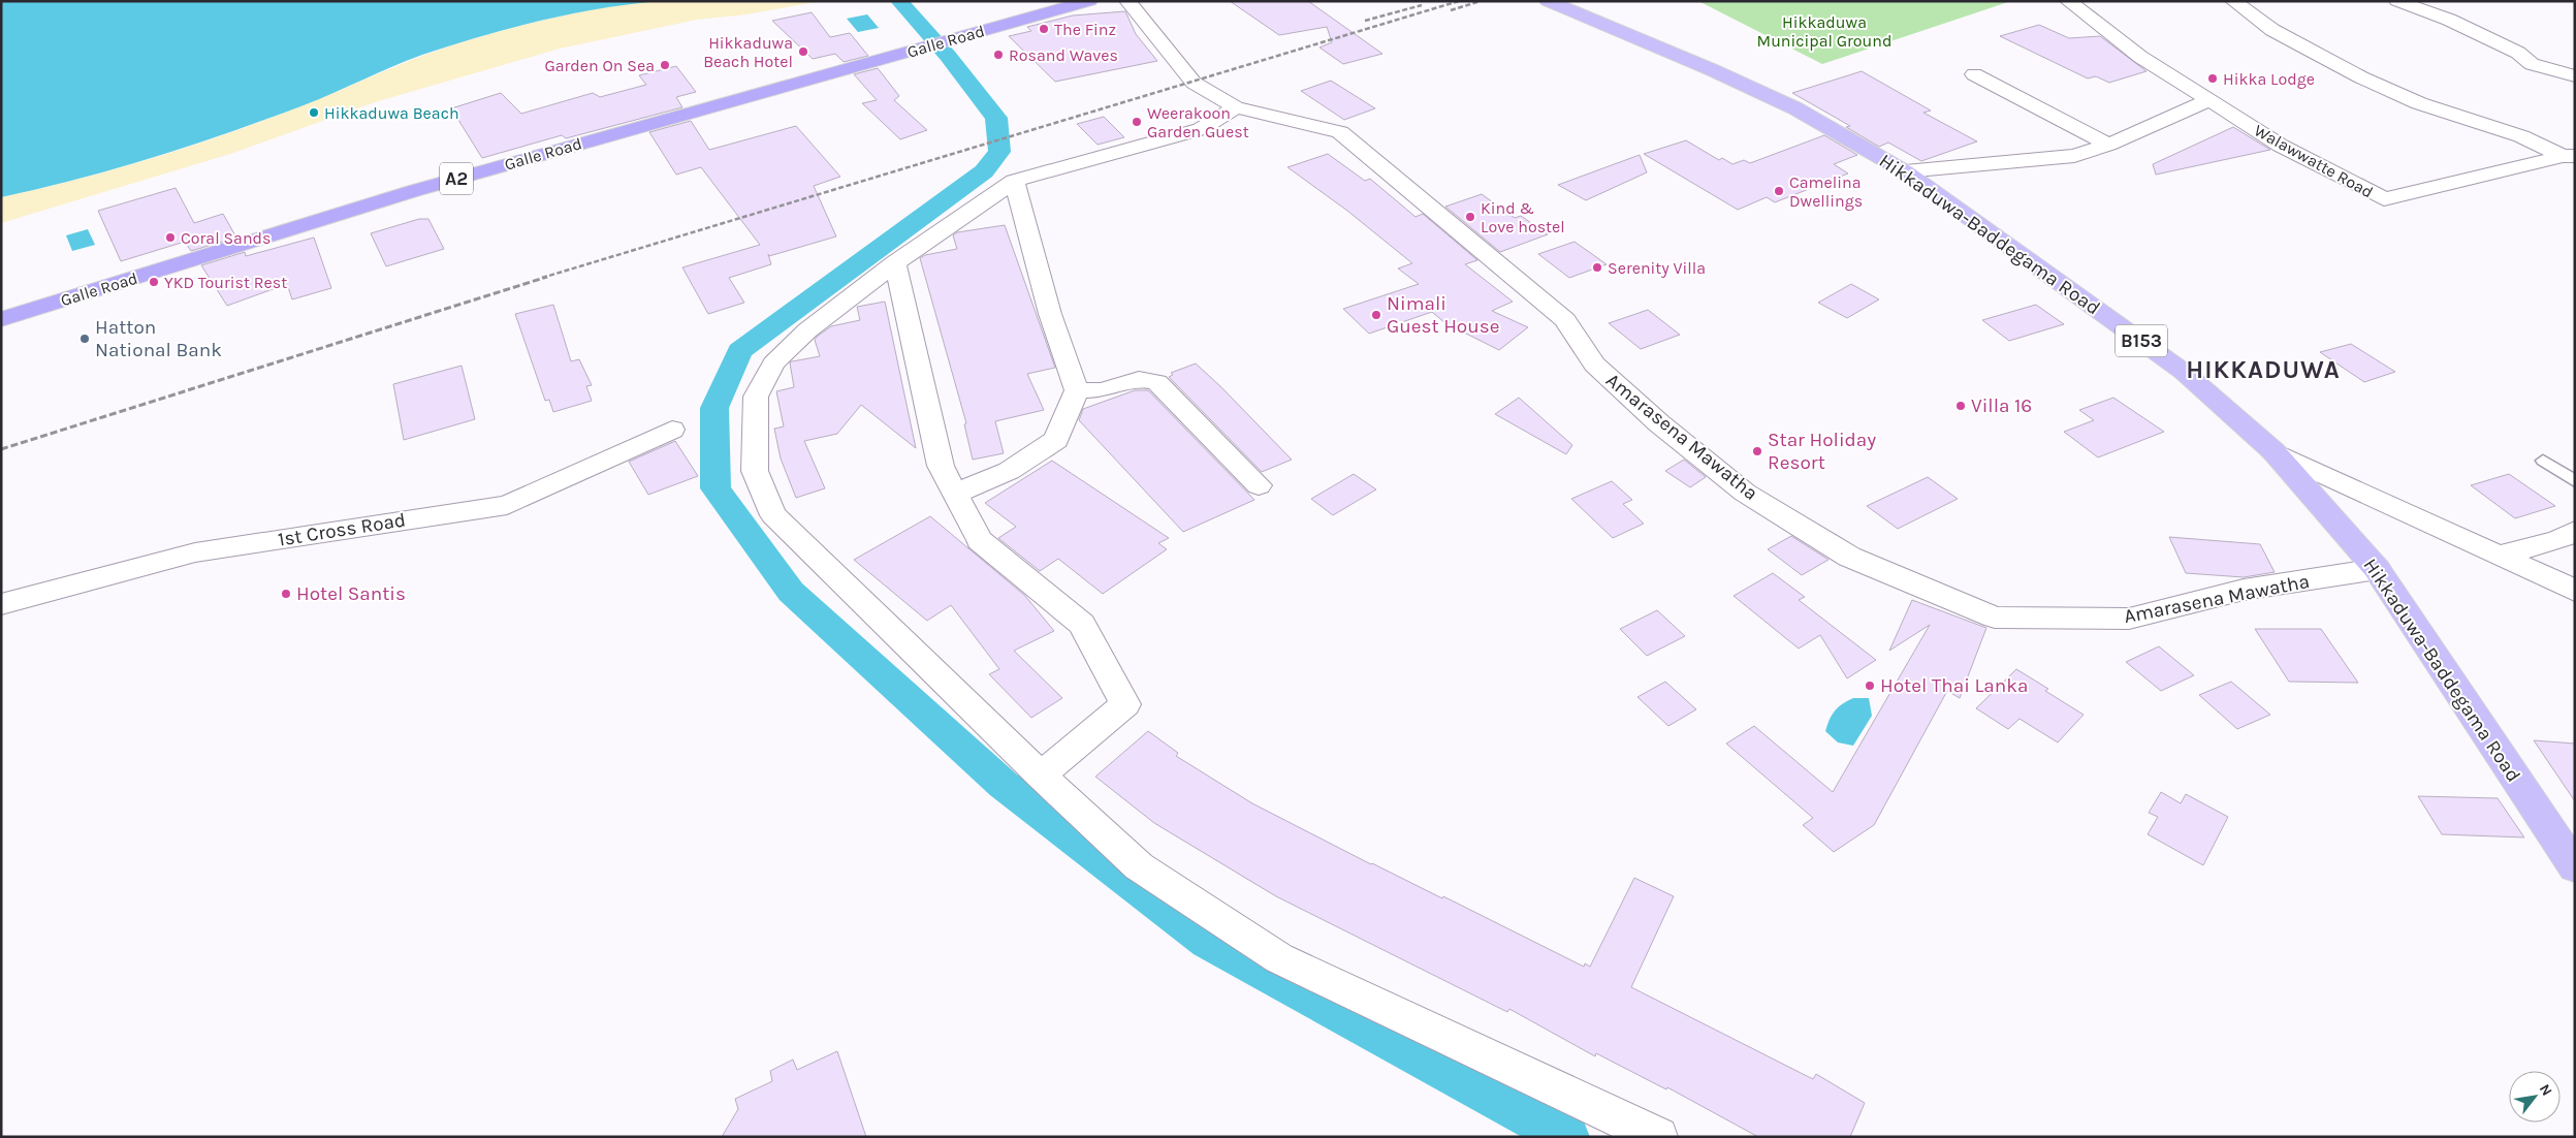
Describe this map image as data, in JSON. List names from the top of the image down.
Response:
{
  "streets": {
    "highway": ["Galle Road", "A2"],
    "main road": ["Hikkaduwa-Baddegama Road", "B153"],
    "street": ["Walawwatte Road", "Amarasena Mawatha", "1st Cross Road"]
  },
  "crossings": [
    ["Hikkaduwa-Baddegama Road", "Amarasena Mawatha"]
  ],
  "districts": ["HIKKADUWA"],
  "parks": ["Hikkaduwa Municipal Ground"],
  "places": [
    "The Finz",
    "Hikkaduwa Beach Hotel",
    "Rosand Waves",
    "Garden On Sea",
    "Hikka Lodge",
    "Hikkaduwa Beach",
    "Weerakoon Garden Guest",
    "Camelina Dwellings",
    "Kind & Love hostel",
    "Coral Sands",
    "Serenity Villa",
    "YKD Tourist Rest",
    "Nimali Guest House",
    "Hatton National Bank",
    "Villa 16",
    "Star Holiday Resort",
    "Hotel Santis",
    "Hotel Thai Lanka"
  ],
  "north": "top right"
}
